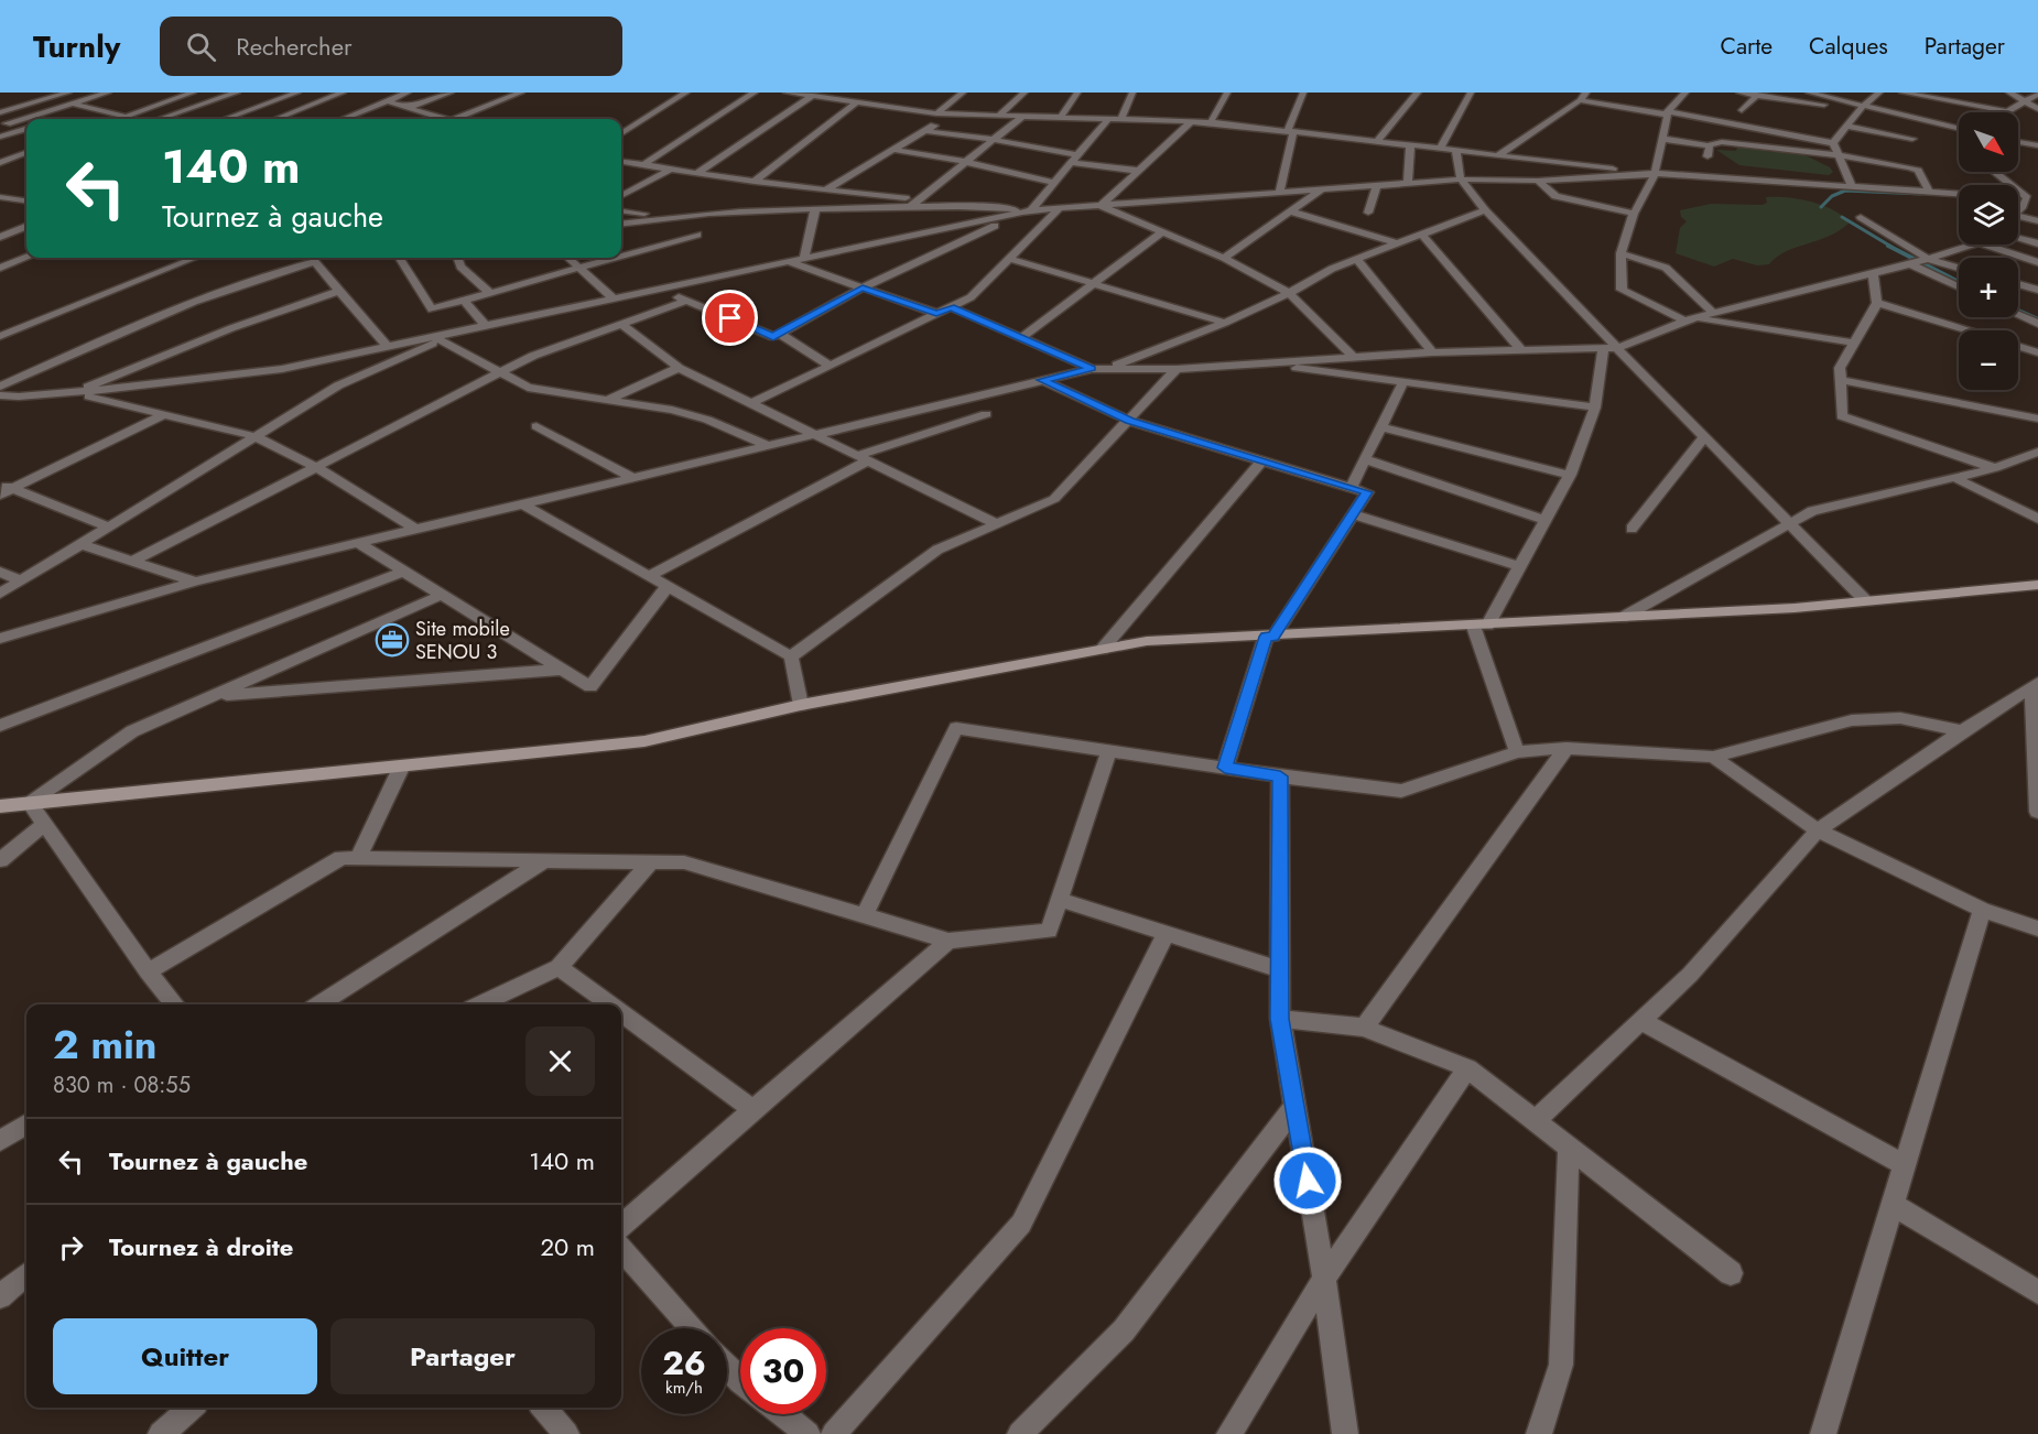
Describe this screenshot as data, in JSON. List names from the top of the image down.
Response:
{
  "places": {
    "office": ["Site mobile SENOU 3"]
  },
  "north": "bottom right",
  "page": {
    "header": "Turnly",
    "search": "Rechercher",
    "nav": ["Carte", "Calques", "Partager"],
    "map_buttons": ["+", "−"],
    "turn": ["140 m", "Tournez à gauche"],
    "heading": ["2 min", "830 m · 08:55"],
    "list": [
      {
        "name": "Tournez à gauche",
        "value": "140 m"
      },
      {
        "name": "Tournez à droite",
        "value": "20 m"
      }
    ],
    "buttons": ["Quitter", "Partager"],
    "speed": "26 km/h",
    "limit": "30"
  }
}
